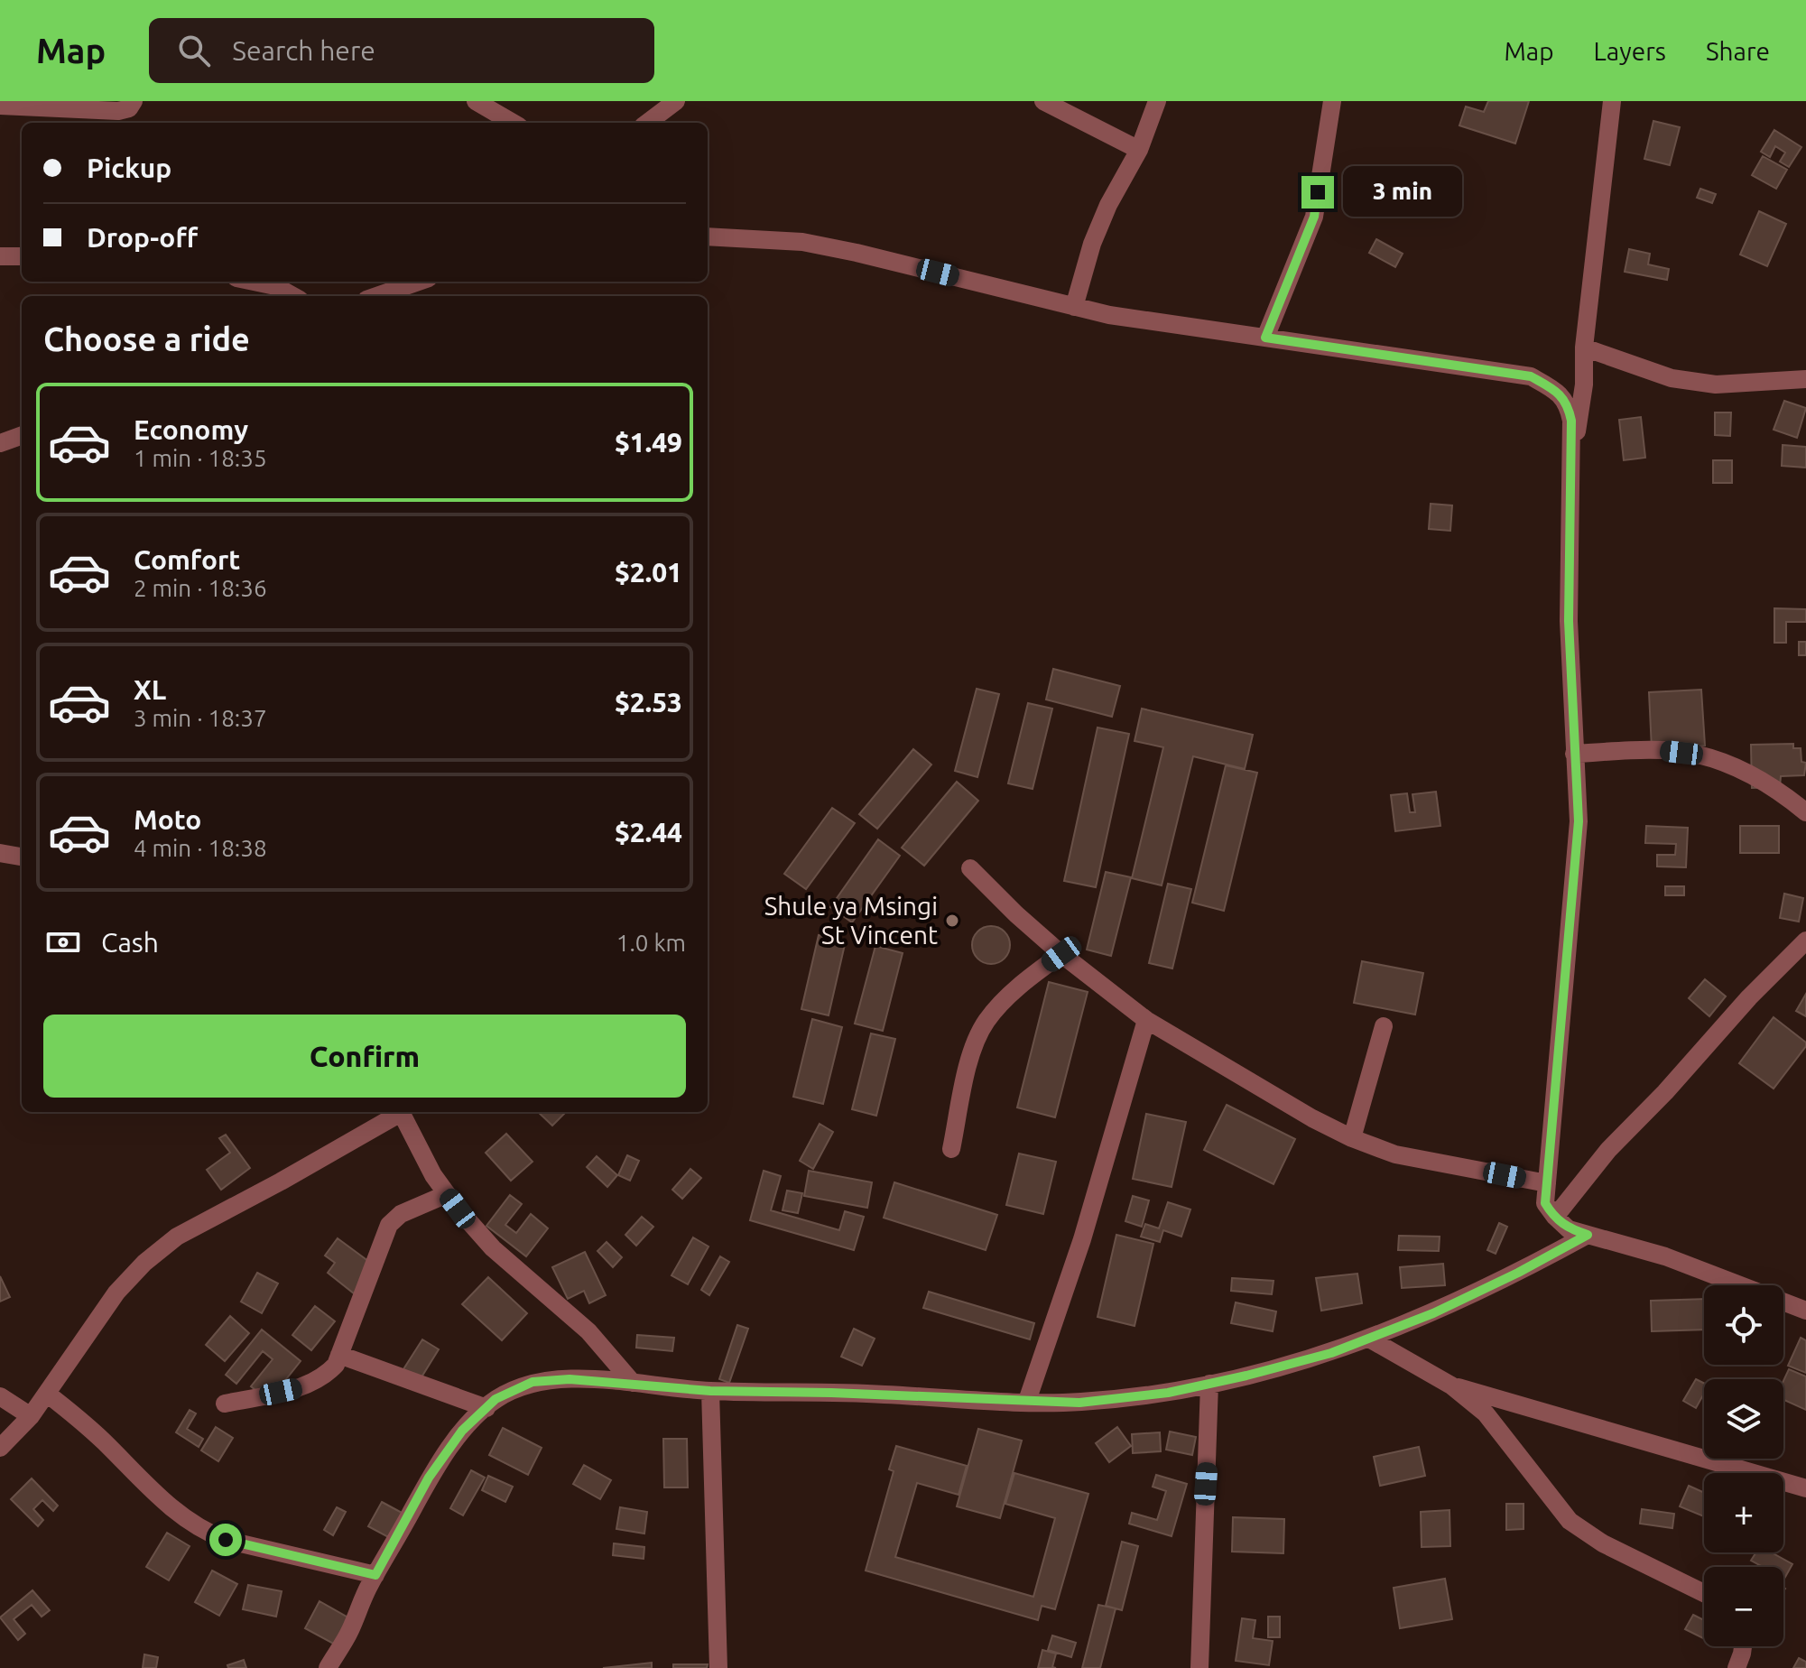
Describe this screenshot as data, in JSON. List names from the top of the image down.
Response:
{
  "places": ["Shule ya Msingi St Vincent"],
  "page": {
    "header": "Map",
    "search": "Search here",
    "nav": ["Map", "Layers", "Share"],
    "banner": ["Pickup", "Drop-off"],
    "bubble": "3 min",
    "heading": "Choose a ride",
    "list": [
      {
        "name": "Economy",
        "note": "1 min · 18:35",
        "value": "$1.49"
      },
      {
        "name": "Comfort",
        "note": "2 min · 18:36",
        "value": "$2.01"
      },
      {
        "name": "XL",
        "note": "3 min · 18:37",
        "value": "$2.53"
      },
      {
        "name": "Moto",
        "note": "4 min · 18:38",
        "value": "$2.44"
      }
    ],
    "pay": ["Cash", "1.0 km"],
    "buttons": "Confirm",
    "map_buttons": ["+", "−"]
  }
}
